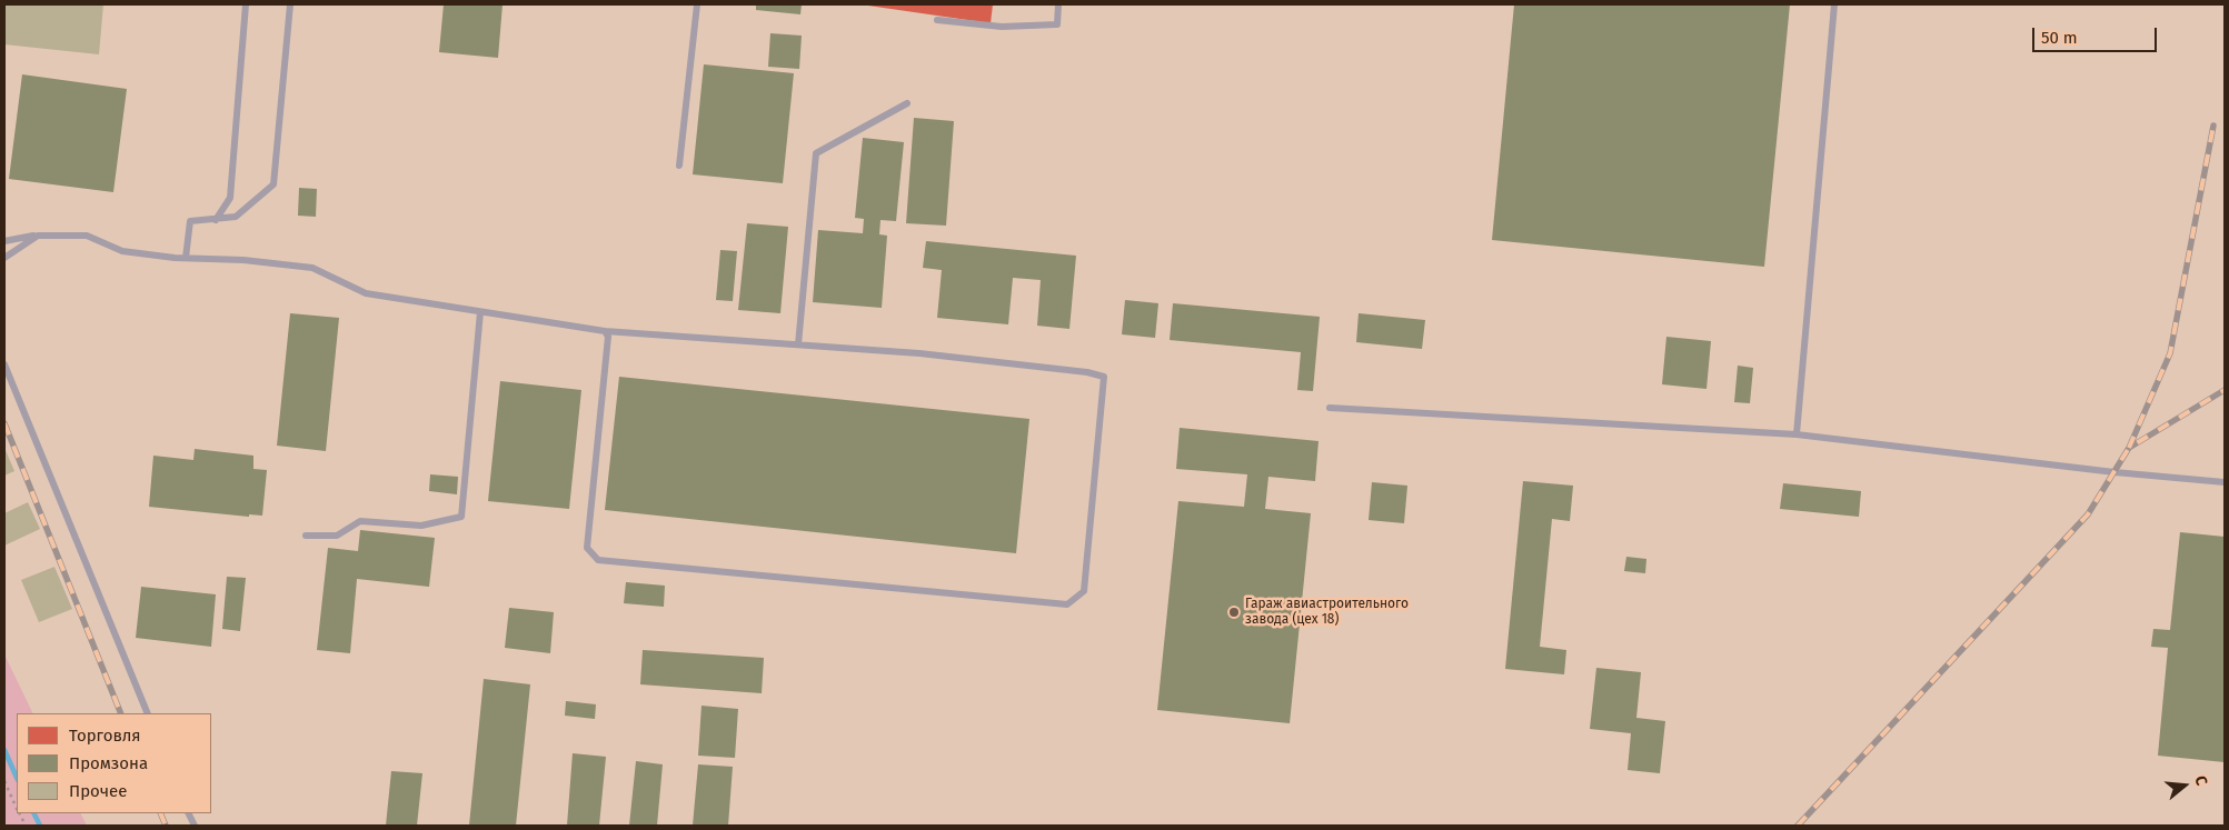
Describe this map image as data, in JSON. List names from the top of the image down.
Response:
{
  "places": ["Гараж авиастроительного завода (цех 18)"],
  "legend": ["Торговля", "Промзона", "Прочее"],
  "scale_bar": "50 m",
  "north": "right"
}
